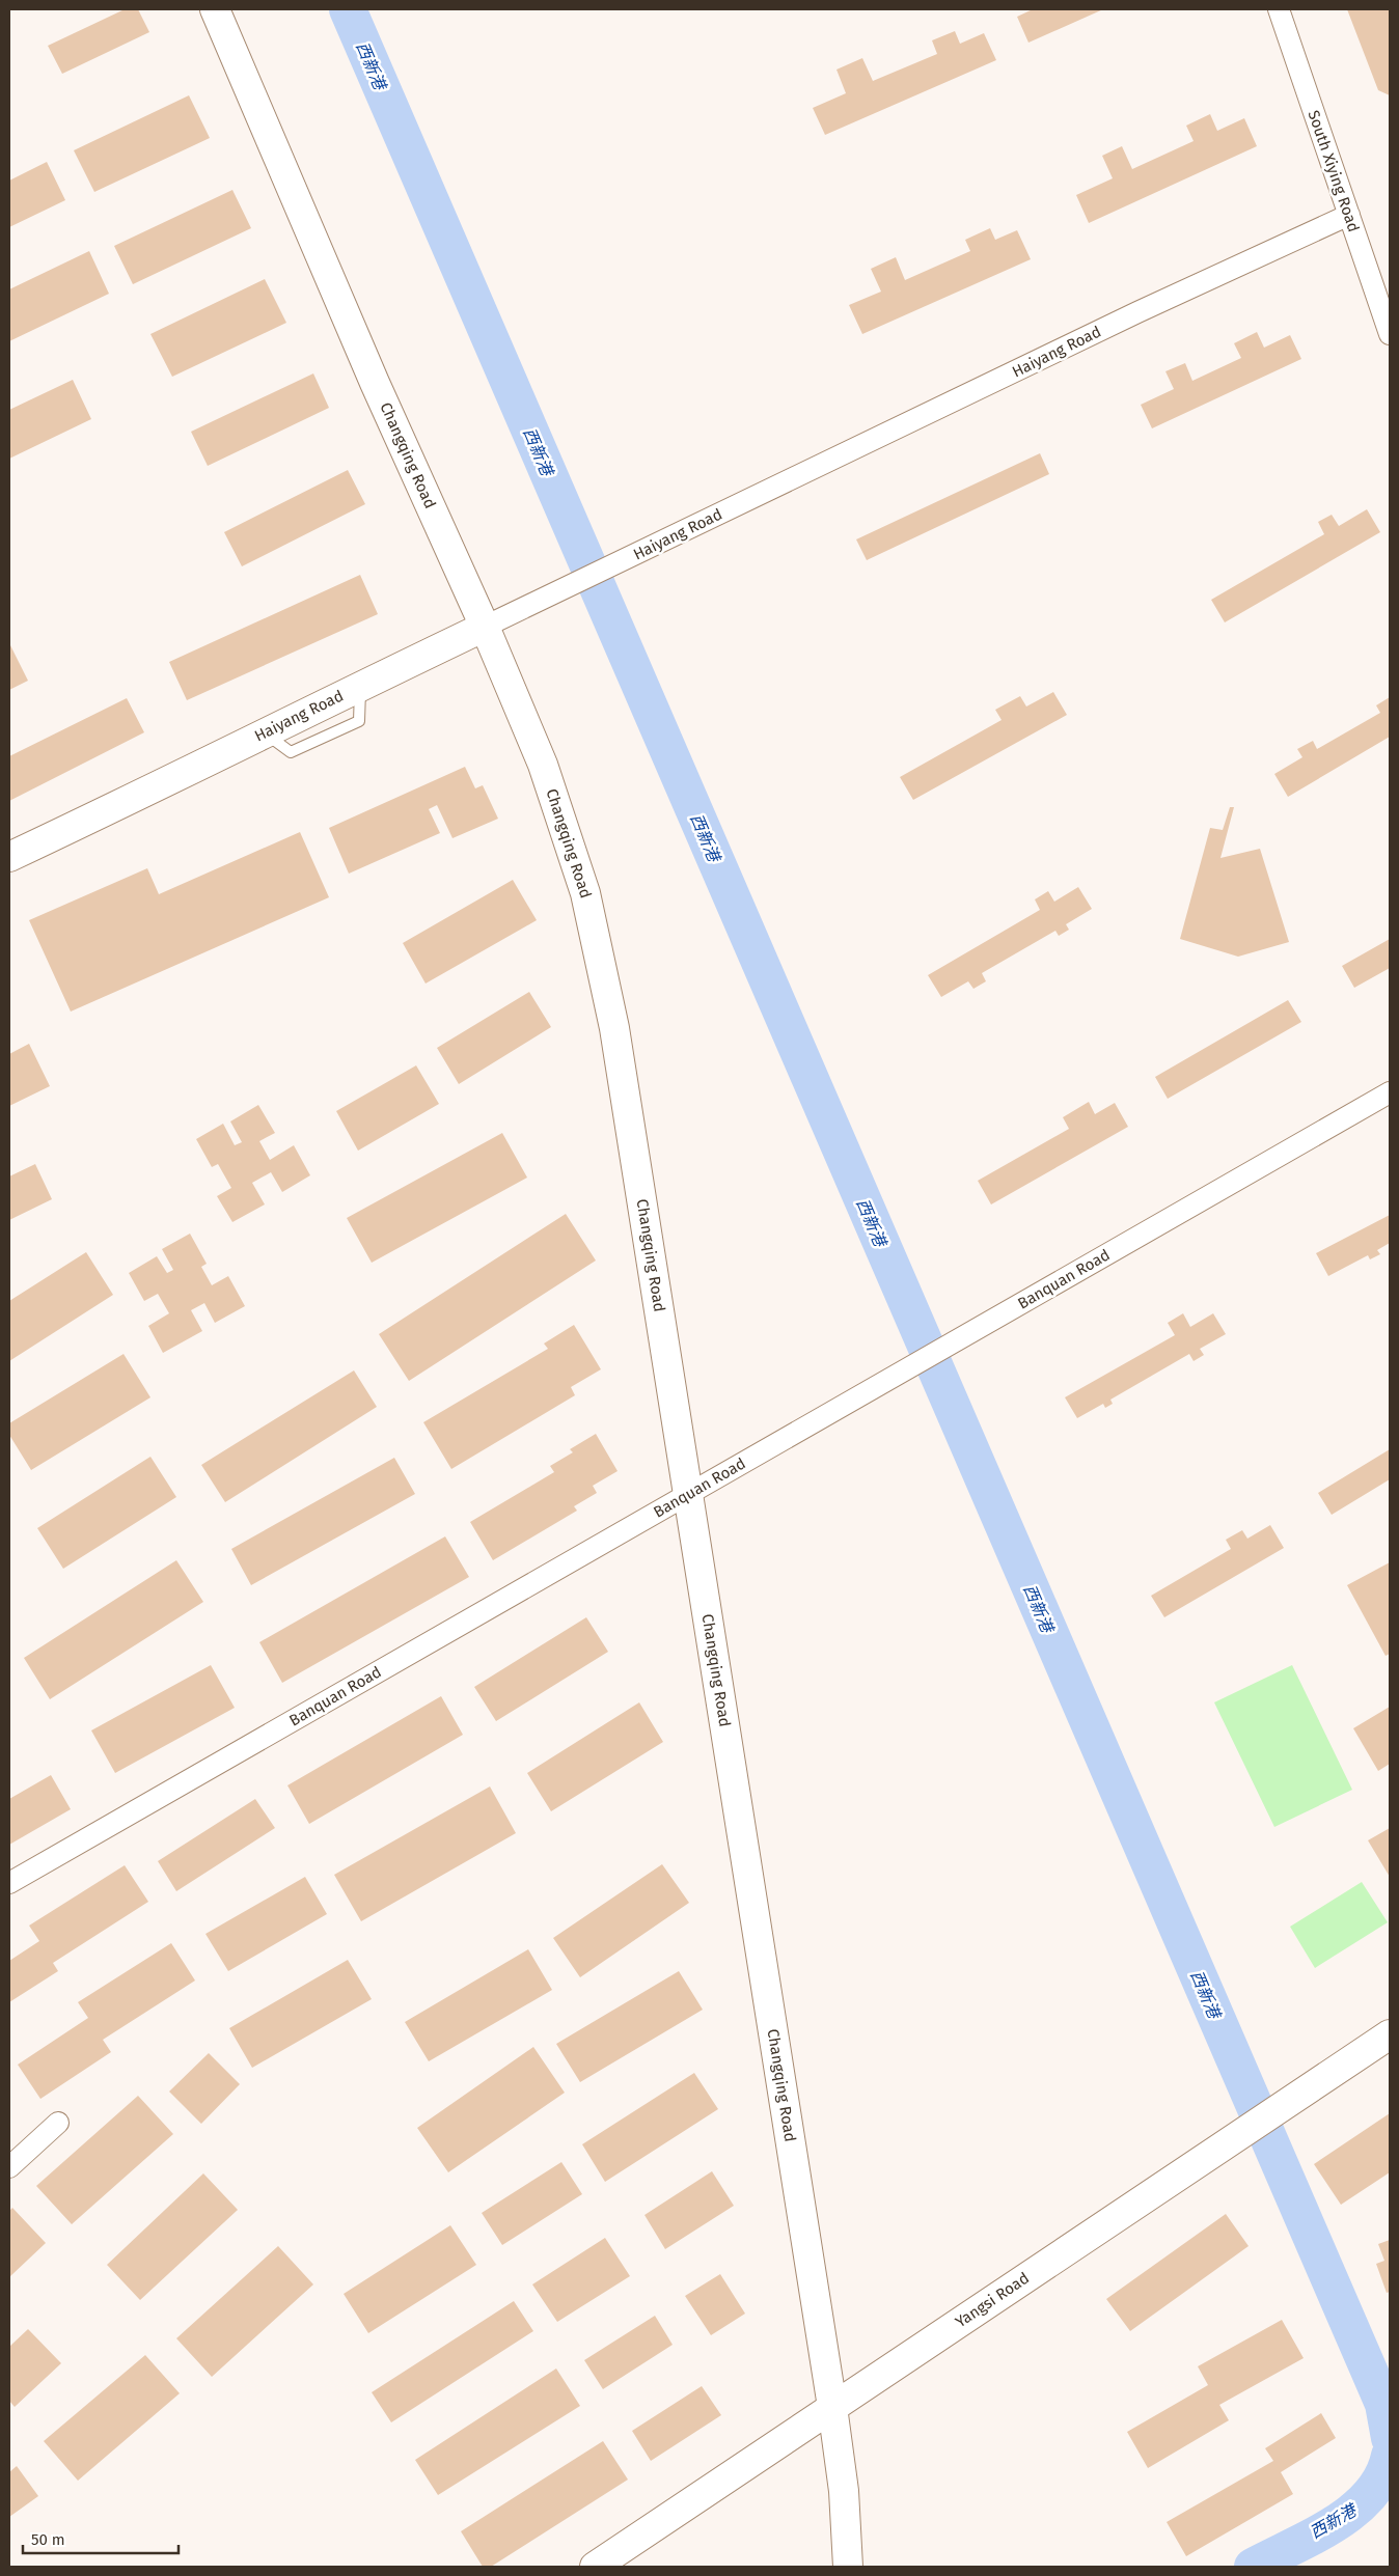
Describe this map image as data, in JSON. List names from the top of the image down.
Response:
{
  "streets": {
    "main road": ["Haiyang Road", "Changqing Road", "Yangsi Road"],
    "street": ["South Xiying Road", "Banquan Road"]
  },
  "crossings": [
    ["South Xiying Road", "Haiyang Road"],
    ["Haiyang Road", "Changqing Road"],
    ["Changqing Road", "Banquan Road"],
    ["Changqing Road", "Yangsi Road"]
  ],
  "water": ["西新港"],
  "scale_bar": "50 m"
}
